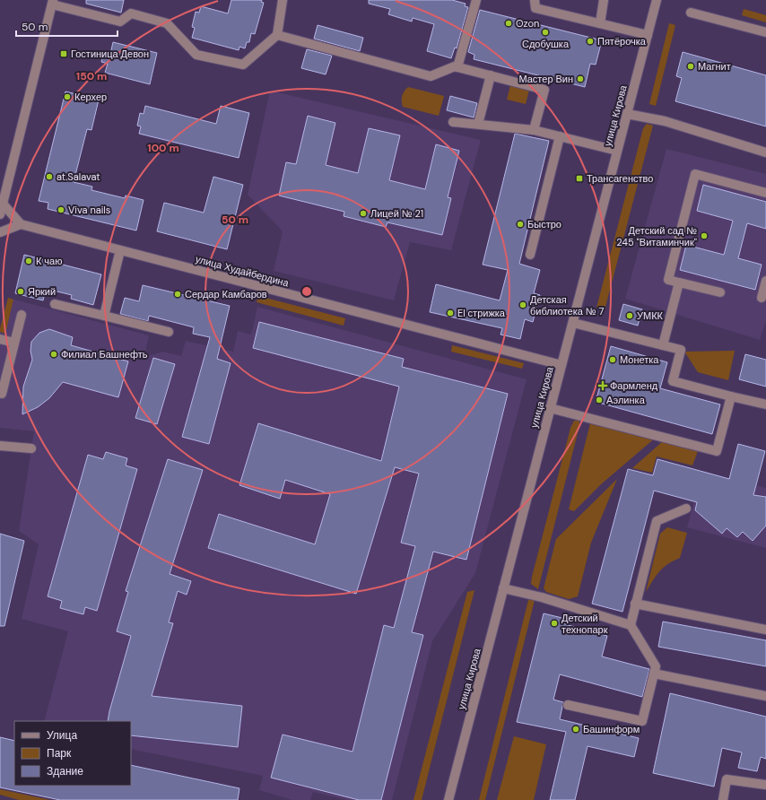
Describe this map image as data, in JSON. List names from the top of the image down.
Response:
{
  "streets": {
    "street": ["улица Кирова", "улица Худайбердина"]
  },
  "crossings": [
    ["улица Кирова", "улица Худайбердина"]
  ],
  "places": {
    "other": [
      "Ozon",
      "Сдобушка",
      "Пятёрочка",
      "Магнит",
      "Мастер Вин",
      "Керхер",
      "at.Salavat",
      "Viva nails",
      "Лицей № 21",
      "Быстро",
      "Детский сад № 245 \"Витаминчик\"",
      "К чаю",
      "Яркий",
      "Сердар Камбаров",
      "Детская библиотека № 7",
      "El стрижка",
      "УМКК",
      "Филиал Башнефть",
      "Монетка",
      "Аэлинка",
      "Детский технопарк",
      "Башинформ"
    ],
    "transit": ["Гостиница Девон", "Трансагенство"],
    "health": ["Фармленд"]
  },
  "legend": ["Улица", "Парк", "Здание"],
  "scale_bar": "50 m",
  "rings": ["150 m", "100 m", "50 m"]
}
